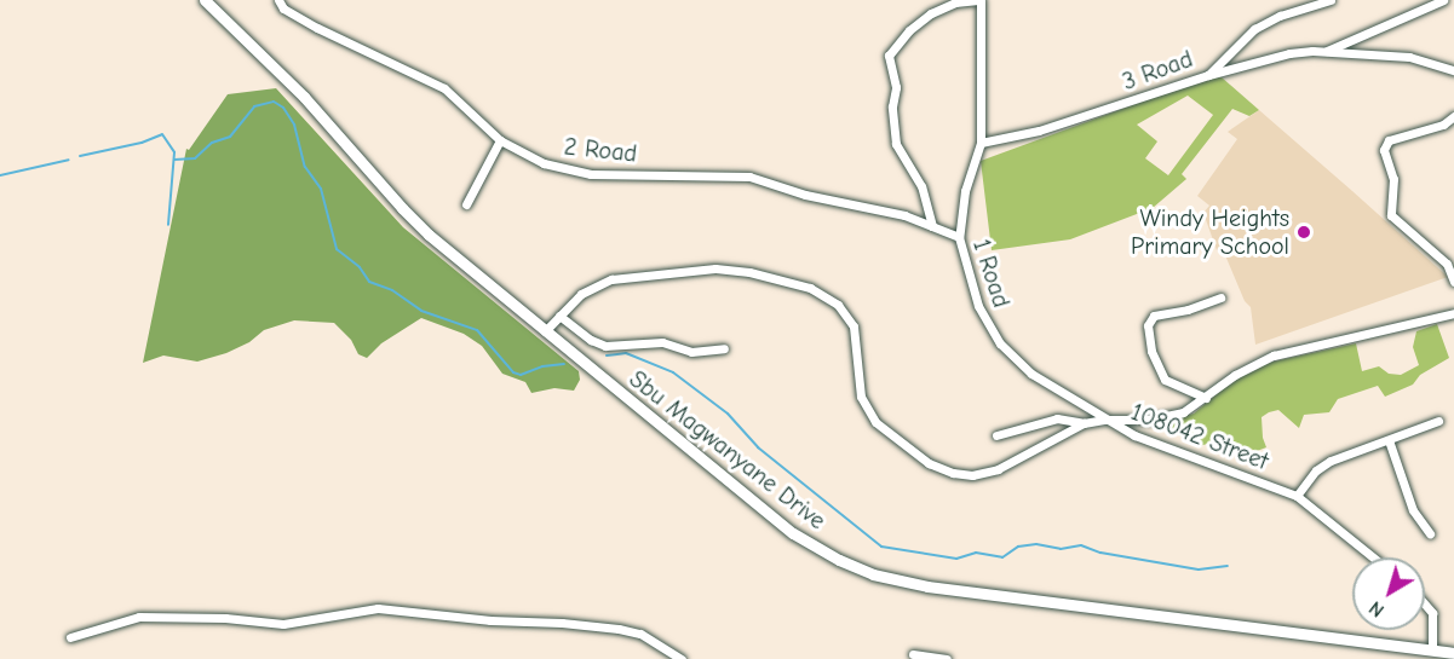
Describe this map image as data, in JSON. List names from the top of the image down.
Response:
{
  "streets": {
    "main road": ["Sbu Magwanyane Drive"],
    "street": [
      "3 Road",
      "2 Road",
      "1 Road",
      "108042 Street"
    ]
  },
  "crossings": [
    ["3 Road", "1 Road"],
    ["2 Road", "1 Road"],
    ["1 Road", "108042 Street"],
    ["108042 Street", "Sbu Magwanyane Drive"]
  ],
  "places": ["Windy Heights Primary School"],
  "north": "bottom left"
}
